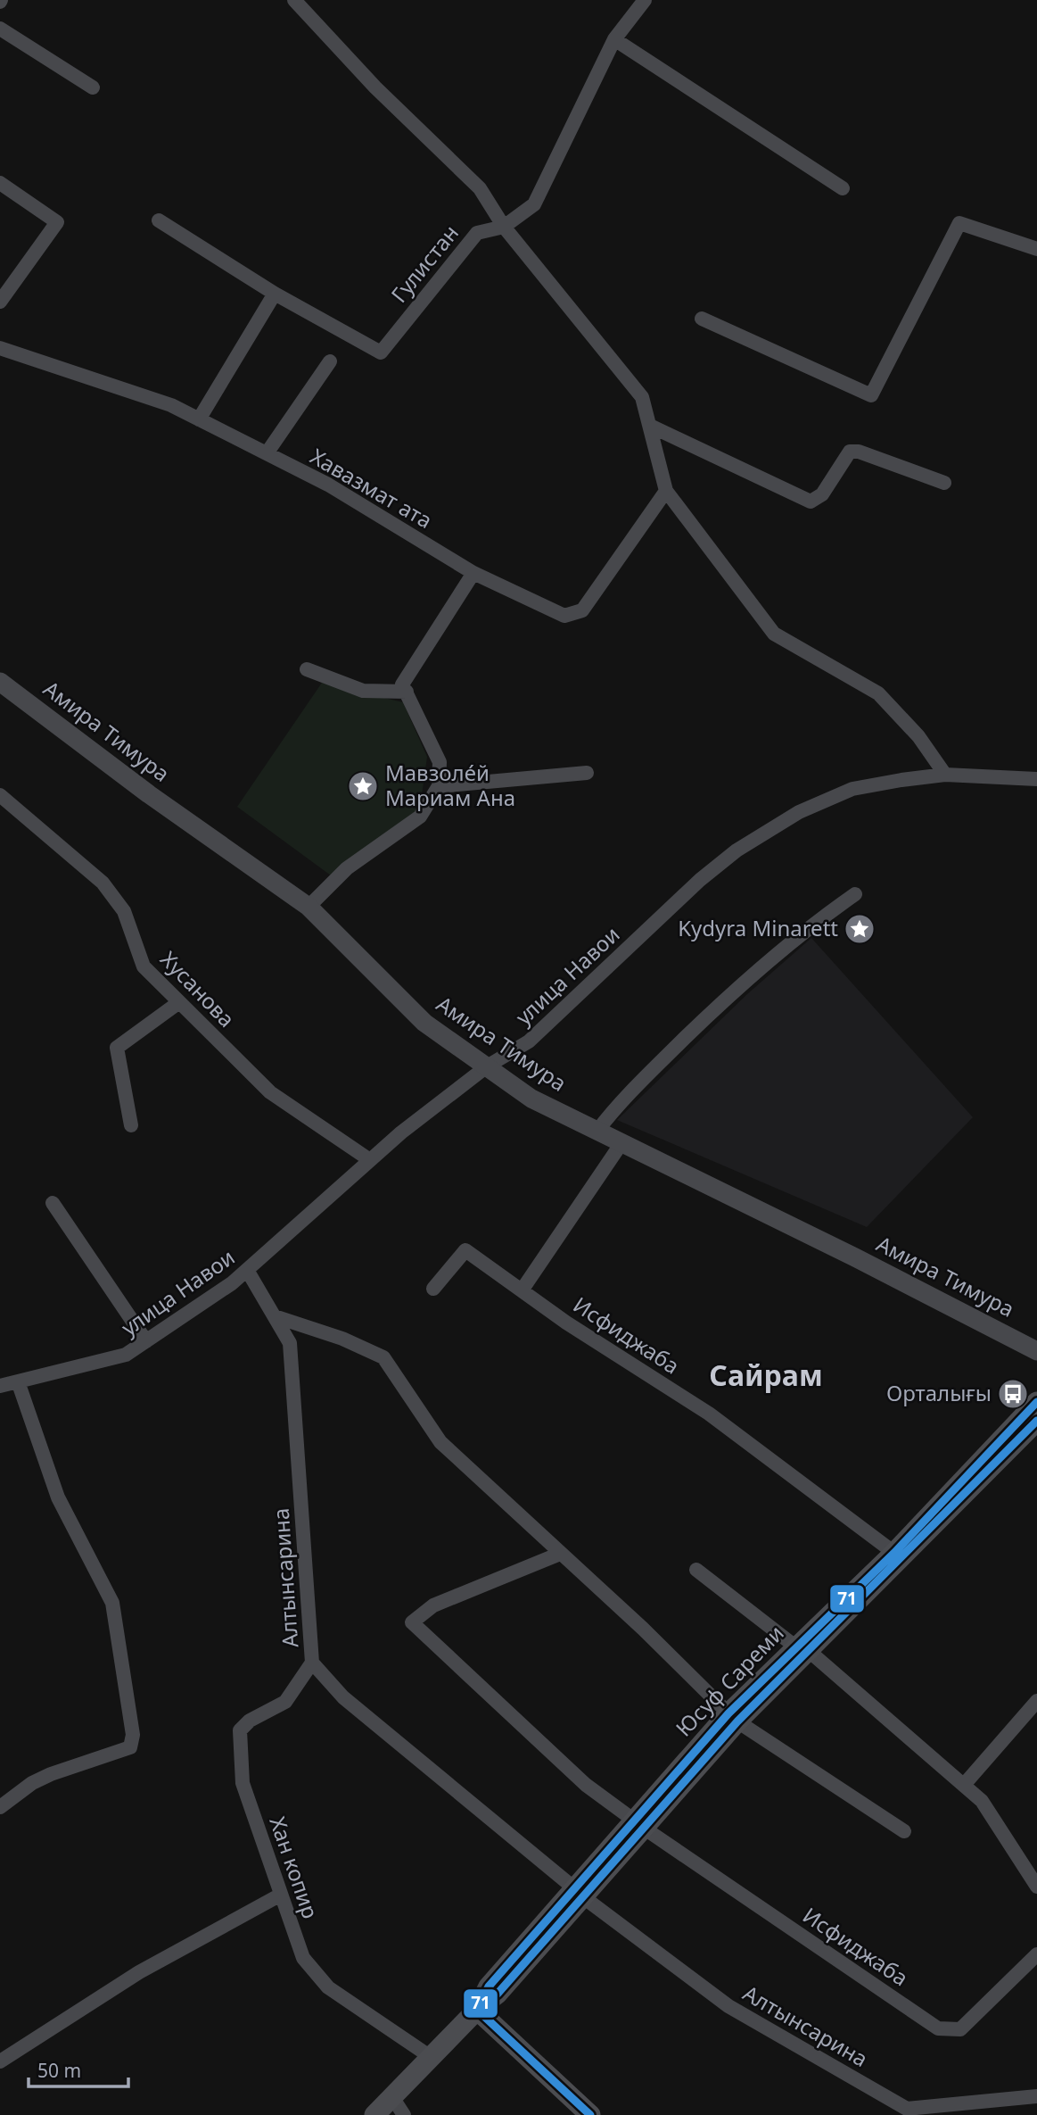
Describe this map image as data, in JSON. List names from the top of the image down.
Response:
{
  "streets": {
    "main road": ["Юсуф Сареми"],
    "street": [
      "Гулистан",
      "Хавазмат ата",
      "Амира Тимура",
      "улица Навои",
      "Хусанова",
      "Исфиджаба",
      "Алтынсарина",
      "Хан копир"
    ]
  },
  "crossings": [
    ["Амира Тимура", "улица Навои"],
    ["улица Навои", "Хусанова"],
    ["улица Навои", "Алтынсарина"],
    ["Исфиджаба", "Юсуф Сареми"],
    ["Алтынсарина", "Юсуф Сареми"],
    ["Алтынсарина", "Хан копир"],
    ["Юсуф Сареми", "Хан копир"]
  ],
  "districts": ["Сайрам"],
  "places": {
    "place": ["Мавзоле́й Мариам Ана", "Kydyra Minarett"],
    "bus stop": ["Орталығы"]
  },
  "lines": ["transit line 71"],
  "scale_bar": "50 m"
}
